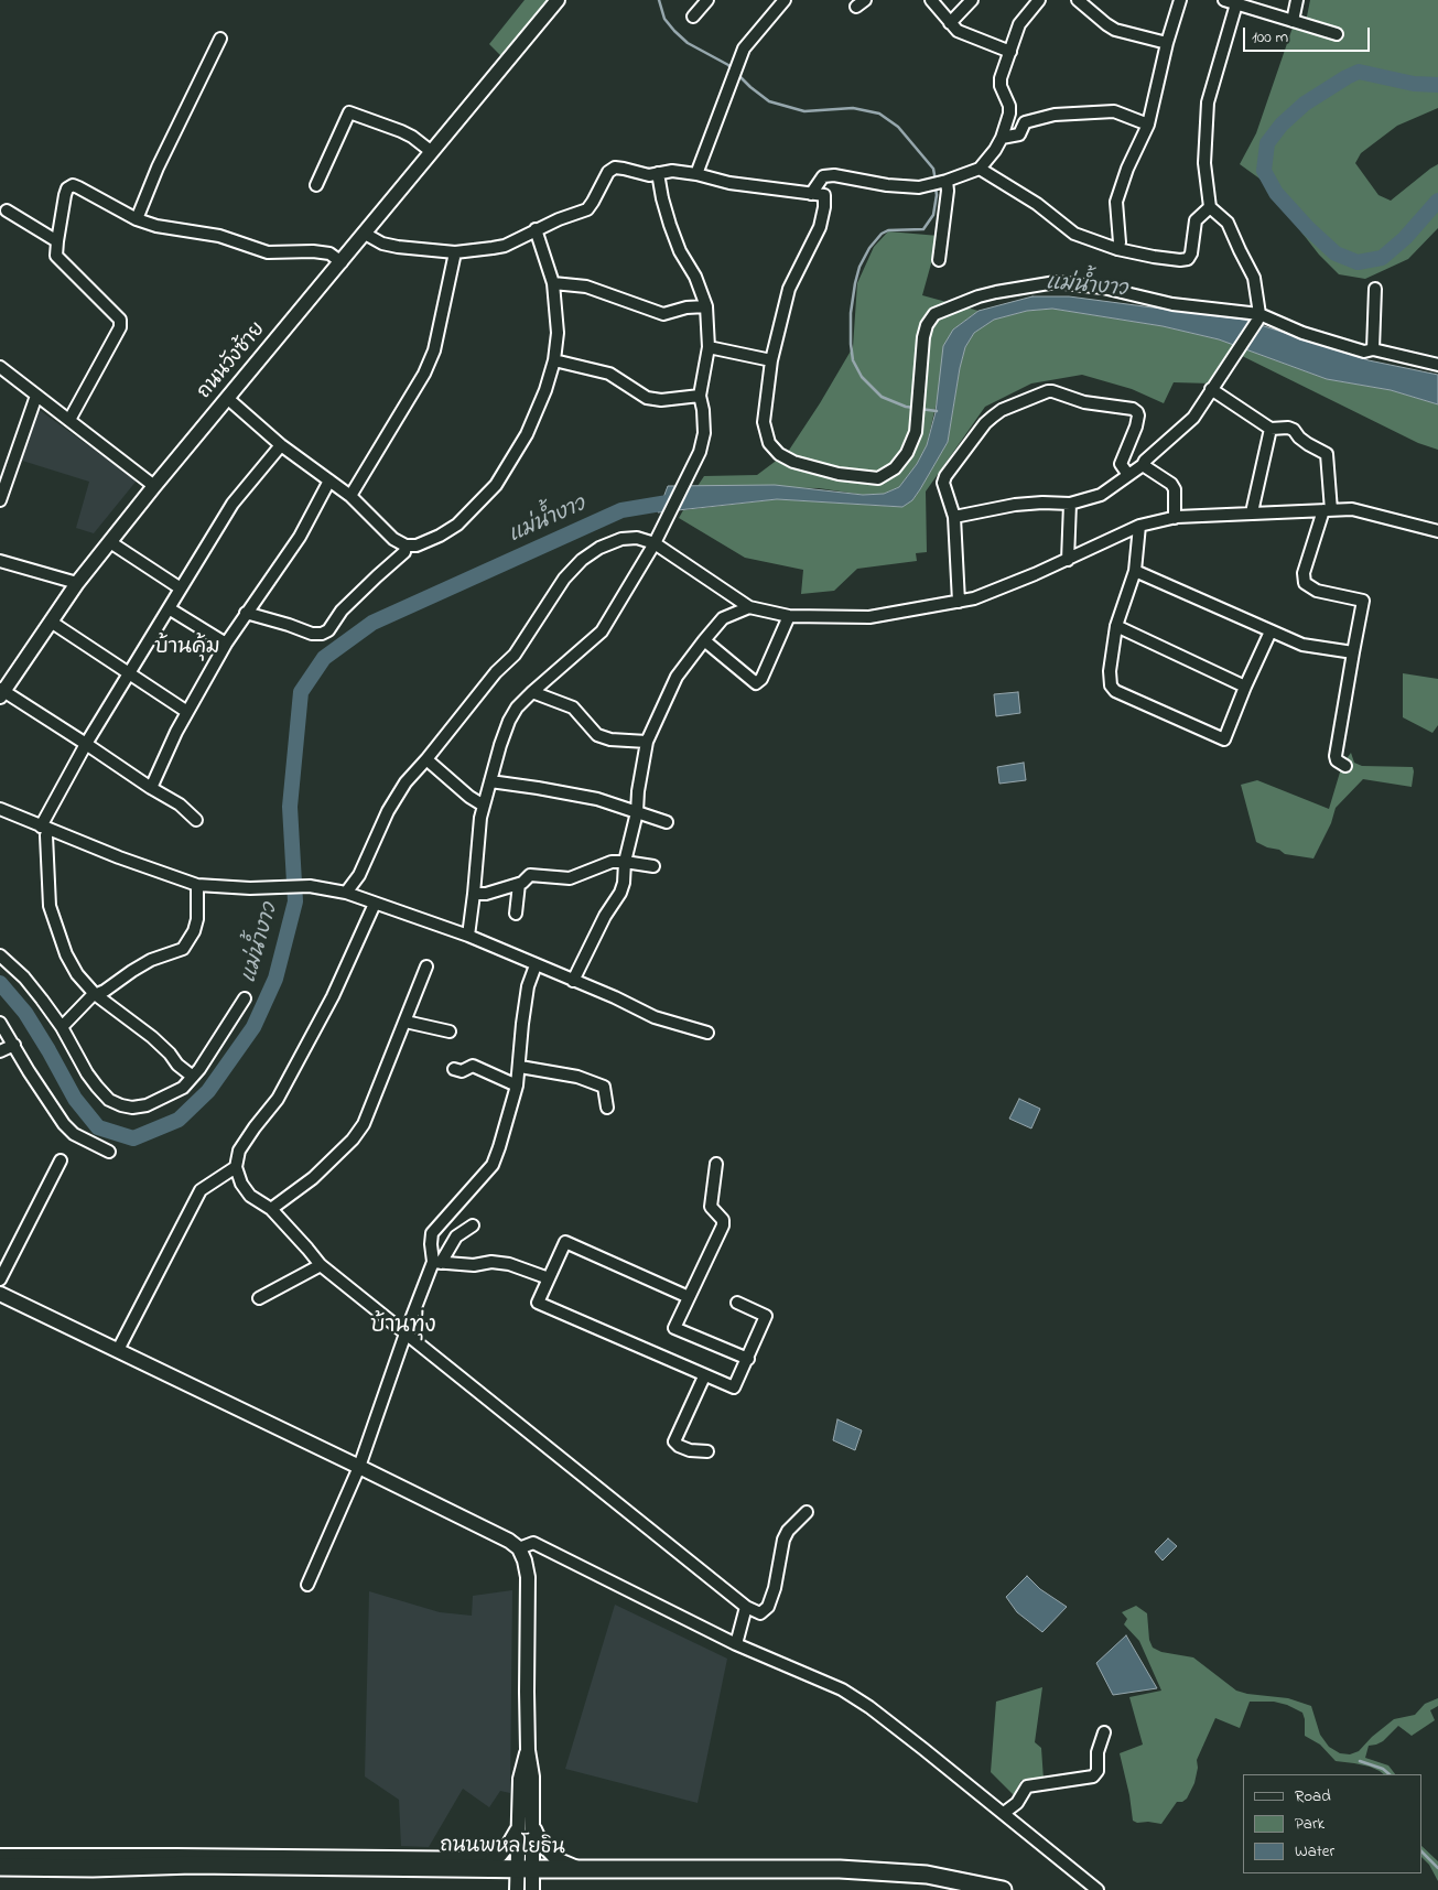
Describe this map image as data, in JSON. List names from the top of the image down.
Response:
{
  "streets": {
    "highway": ["ถนนพหลโยธิน"],
    "main road": ["ถนนวังซ้าย"]
  },
  "districts": ["บ้านคุ้ม", "บ้านทุ่ง"],
  "water": ["แม่น้ำงาว"],
  "legend": ["Road", "Park", "Water"],
  "scale_bar": "100 m"
}
